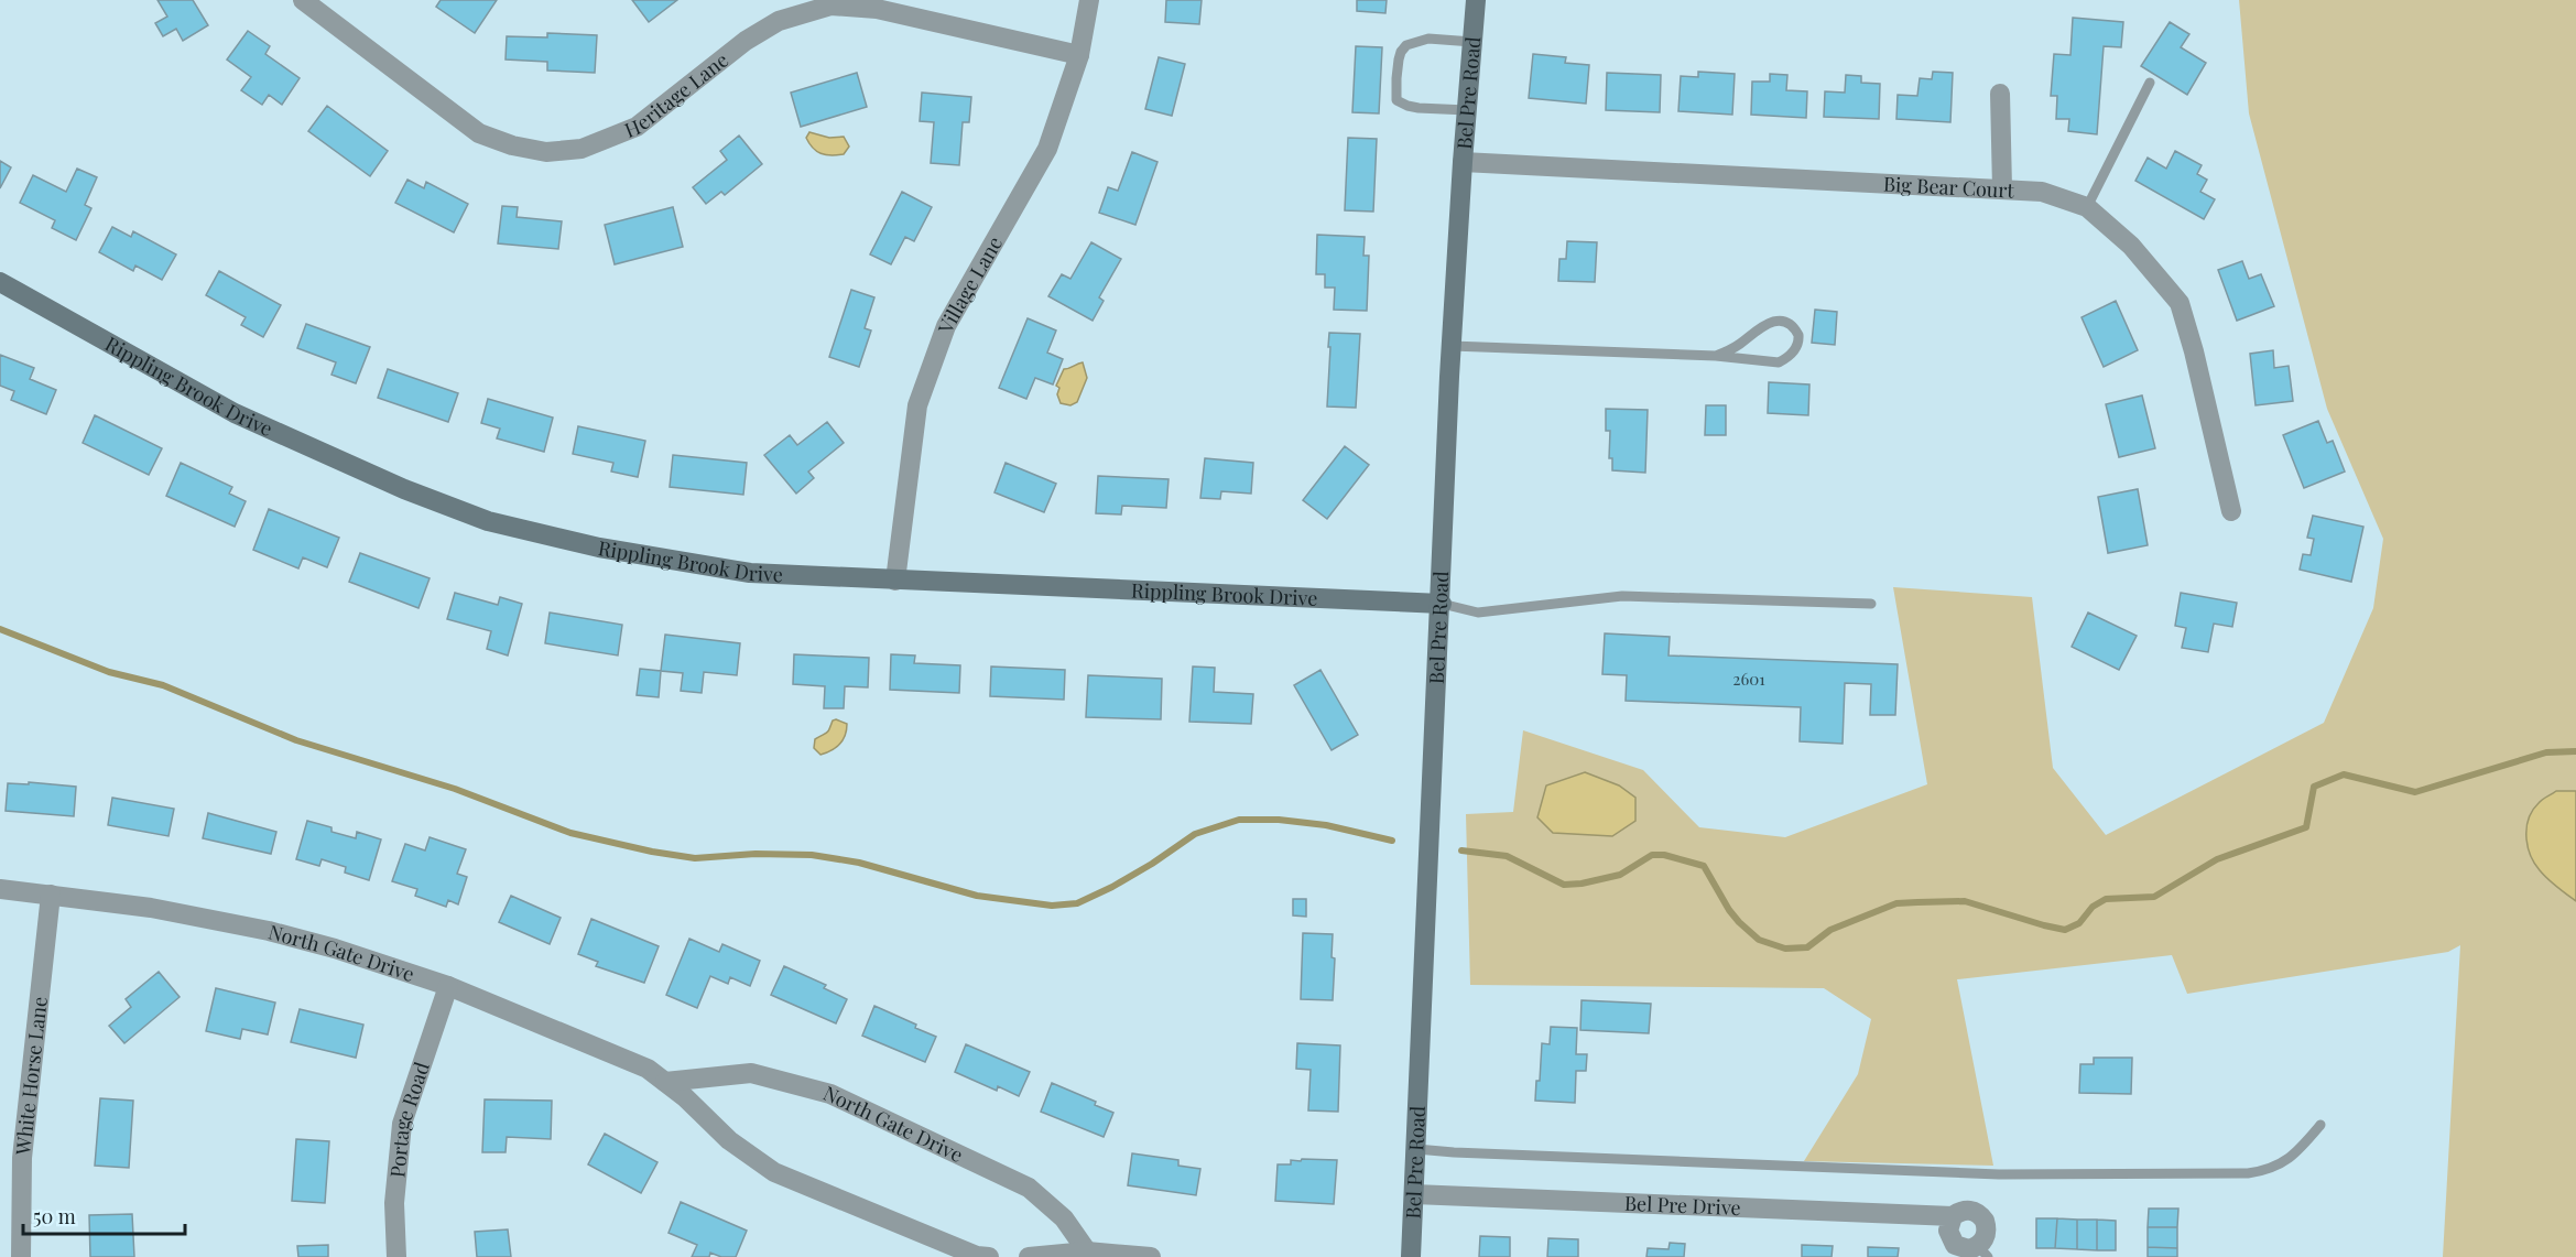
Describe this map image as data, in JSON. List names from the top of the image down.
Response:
{
  "streets": {
    "street": [
      "Heritage Lane",
      "Bel Pre Road",
      "Big Bear Court",
      "Village Lane",
      "Rippling Brook Drive",
      "North Gate Drive",
      "White Horse Lane",
      "Portage Road",
      "Bel Pre Drive"
    ]
  },
  "crossings": [
    ["Heritage Lane", "Village Lane"],
    ["Bel Pre Road", "Big Bear Court"],
    ["Bel Pre Road", "Rippling Brook Drive"],
    ["Bel Pre Road", "Bel Pre Drive"],
    ["Village Lane", "Rippling Brook Drive"],
    ["North Gate Drive", "White Horse Lane"],
    ["North Gate Drive", "Portage Road"]
  ],
  "house_numbers": ["2601"],
  "scale_bar": "50 m"
}
